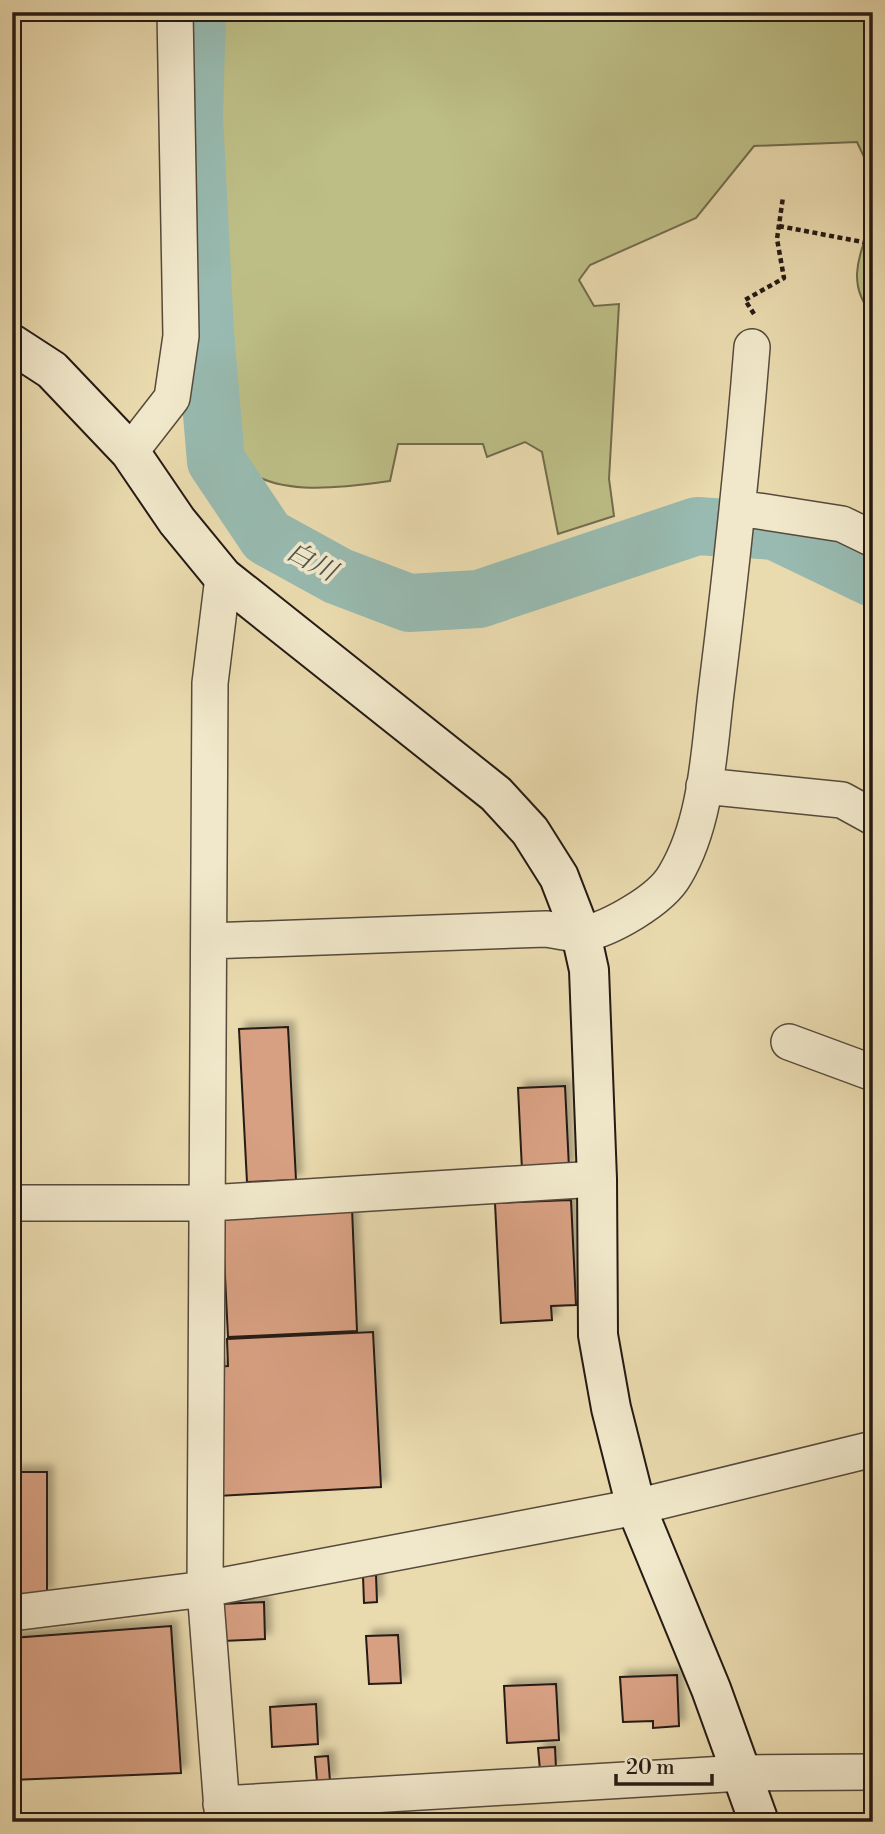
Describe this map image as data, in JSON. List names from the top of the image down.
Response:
{
  "water": ["白川"],
  "scale_bar": "20 m"
}
